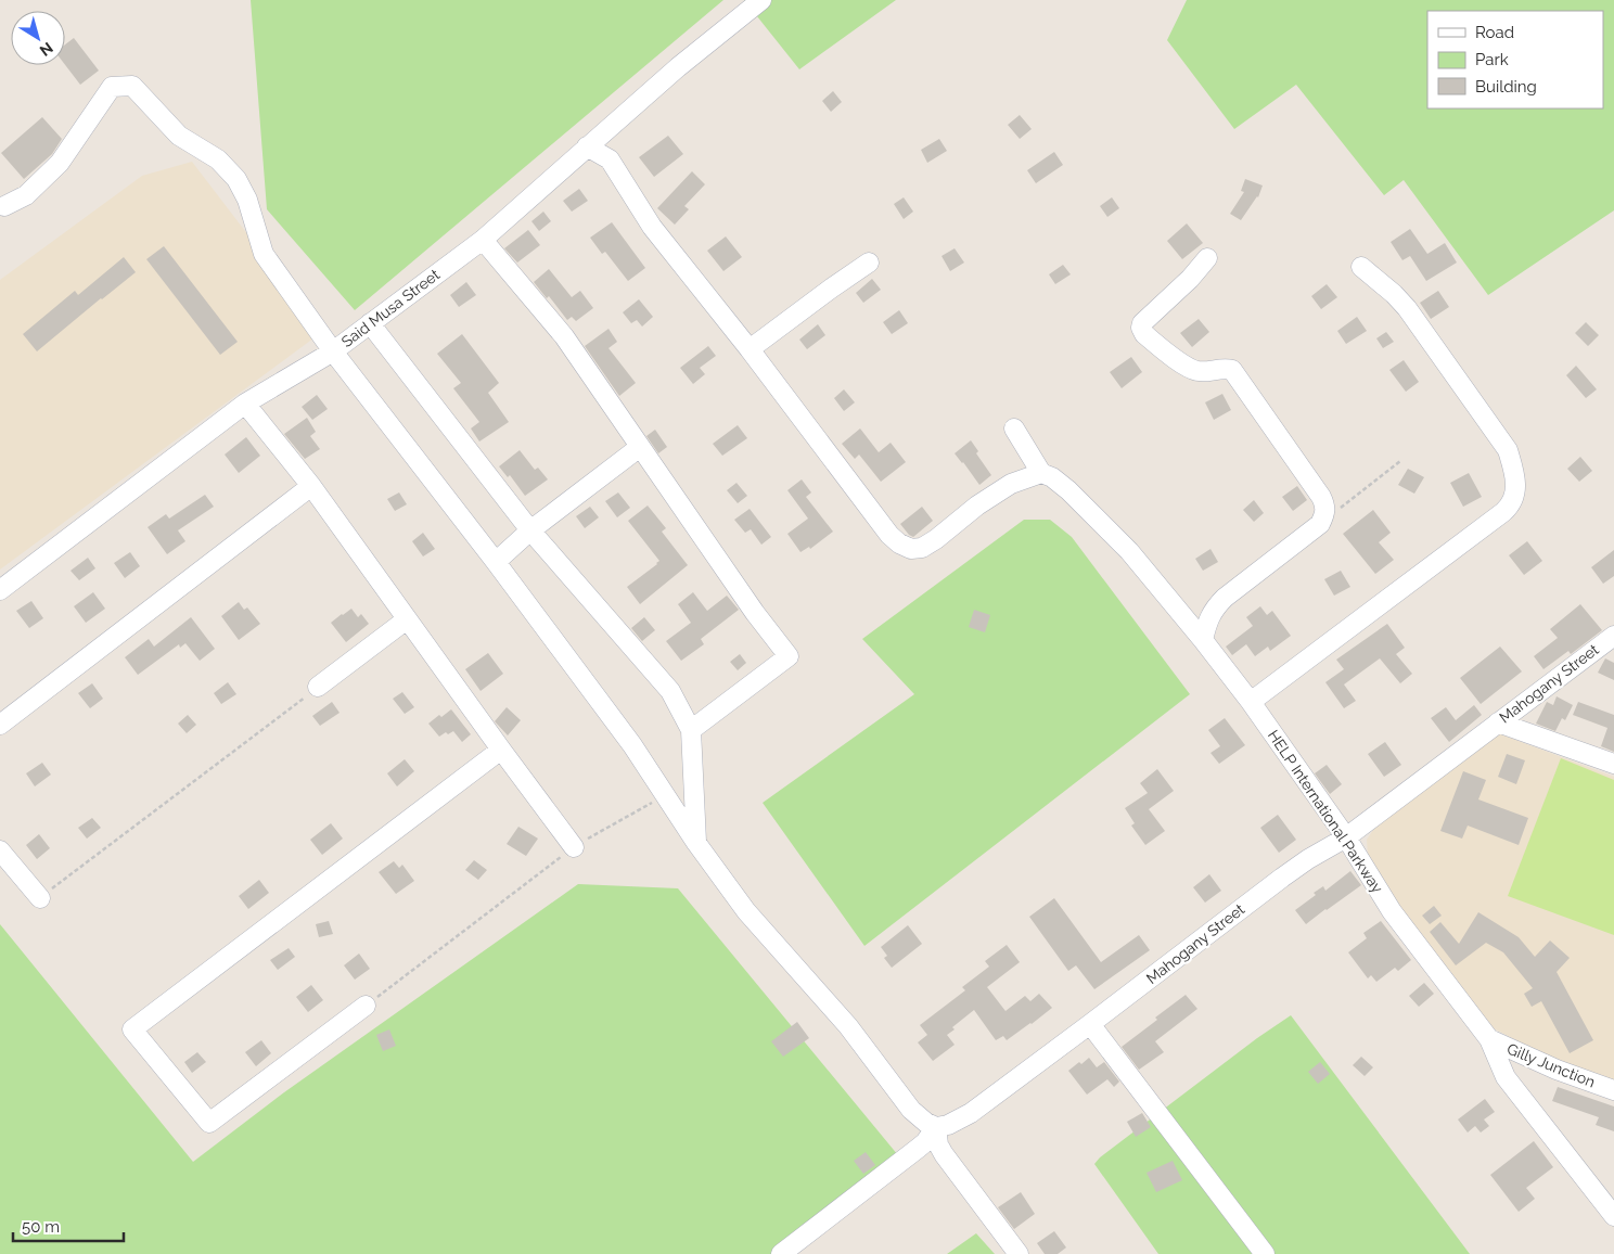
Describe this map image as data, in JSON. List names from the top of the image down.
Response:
{
  "streets": {
    "street": [
      "Said Musa Street",
      "Mahogany Street",
      "HELP International Parkway",
      "Gilly Junction"
    ]
  },
  "crossings": [
    ["Mahogany Street", "HELP International Parkway"],
    ["HELP International Parkway", "Gilly Junction"]
  ],
  "legend": ["Road", "Park", "Building"],
  "scale_bar": "50 m",
  "north": "bottom right"
}
